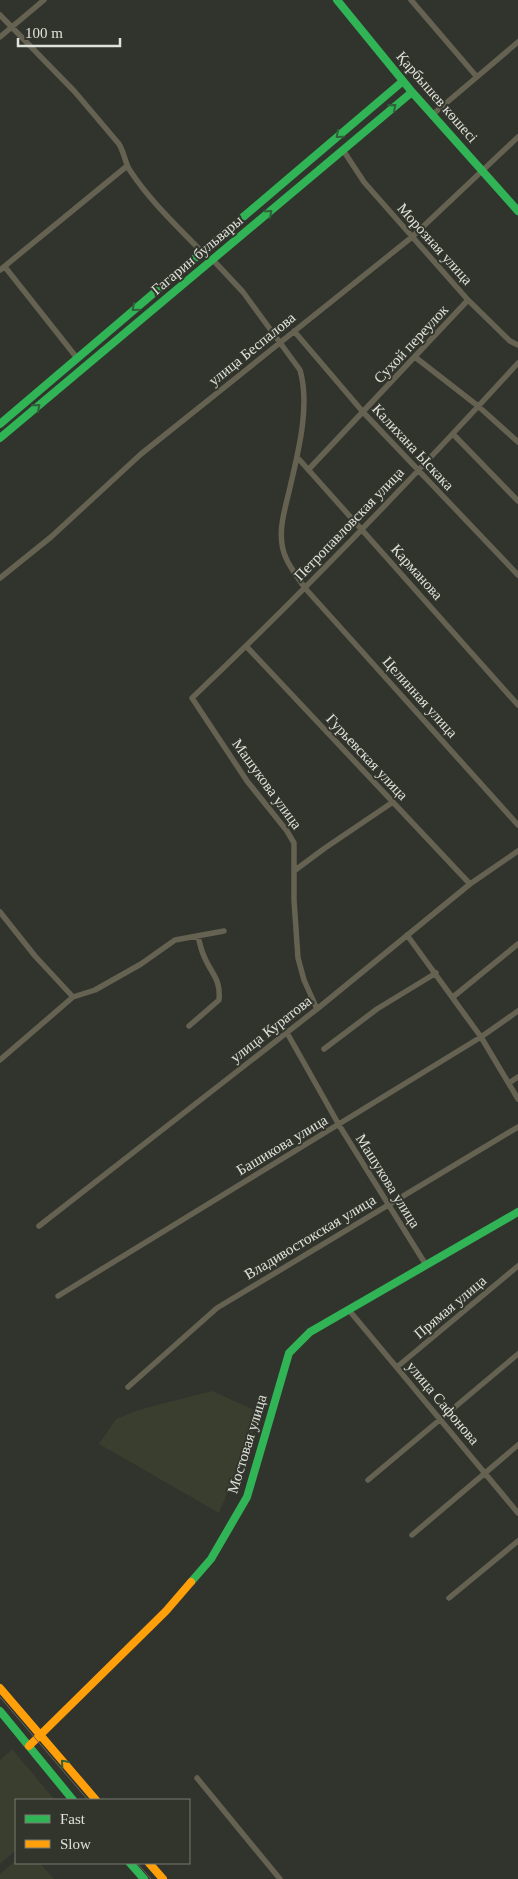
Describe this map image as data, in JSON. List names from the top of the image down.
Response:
{
  "streets": {
    "main road": ["Қарбышев көшесі", "Гагарин бульвары", "Мостовая улица"],
    "street": [
      "Морозная улица",
      "Сухой переулок",
      "улица Беспалова",
      "Калихана Ыскака",
      "Петропавловская улица",
      "Карманова",
      "Целинная улица",
      "Гурьевская улица",
      "Машукова улица",
      "улица Куратова",
      "Башикова улица",
      "Владивостокская улица",
      "Прямая улица",
      "улица Сафонова"
    ]
  },
  "crossings": [
    ["Қарбышев көшесі", "Гагарин бульвары"],
    ["Қарбышев көшесі", "улица Беспалова"],
    ["Морозная улица", "Гагарин бульвары"],
    ["Морозная улица", "Сухой переулок"],
    ["Морозная улица", "улица Беспалова"],
    ["Гагарин бульвары", "Целинная улица"],
    ["Сухой переулок", "Калихана Ыскака"],
    ["Сухой переулок", "Карманова"],
    ["улица Беспалова", "Калихана Ыскака"],
    ["улица Беспалова", "Целинная улица"],
    ["Калихана Ыскака", "Петропавловская улица"],
    ["Петропавловская улица", "Карманова"],
    ["Петропавловская улица", "Целинная улица"],
    ["Петропавловская улица", "Гурьевская улица"],
    ["Петропавловская улица", "Машукова улица"],
    ["Карманова", "Целинная улица"],
    ["Гурьевская улица", "улица Куратова"],
    ["Машукова улица", "улица Куратова"],
    ["Машукова улица", "Башикова улица"],
    ["Машукова улица", "Владивостокская улица"],
    ["Машукова улица", "Мостовая улица"],
    ["Прямая улица", "улица Сафонова"],
    ["улица Сафонова", "Мостовая улица"]
  ],
  "legend": ["Fast", "Slow"],
  "scale_bar": "100 m"
}
